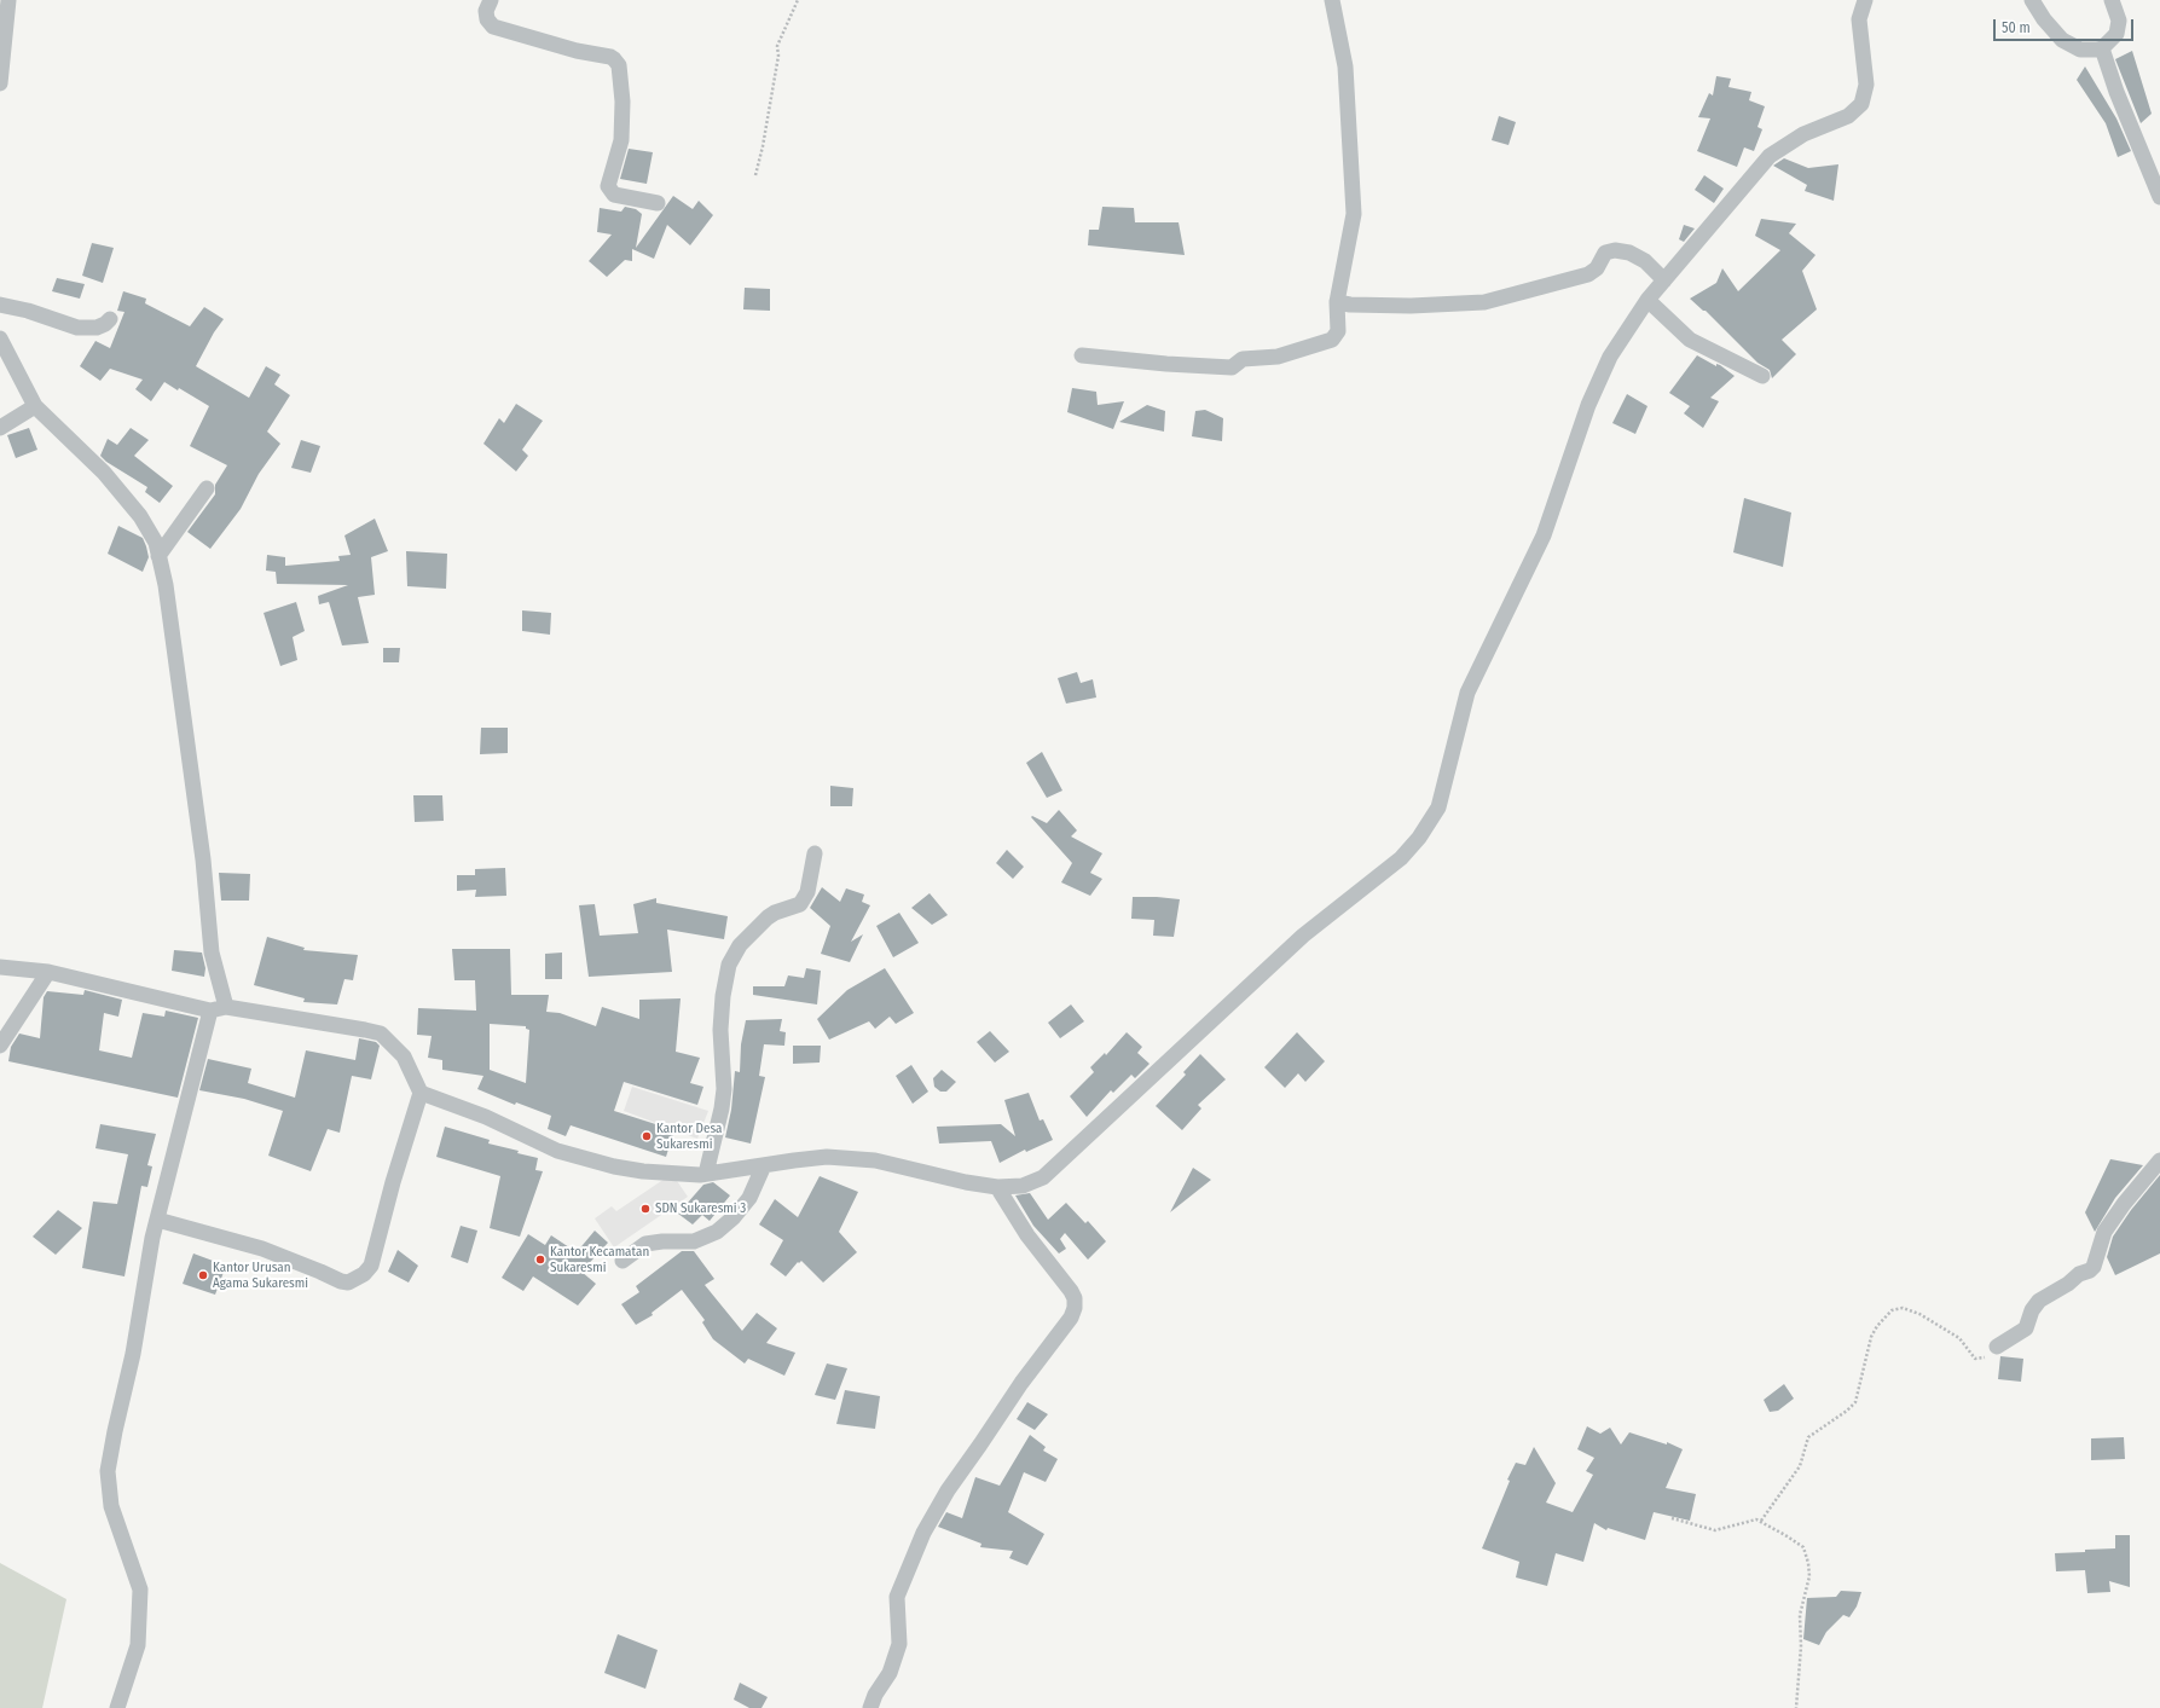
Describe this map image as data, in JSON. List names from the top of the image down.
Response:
{
  "places": [
    "Kantor Desa Sukaresmi",
    "SDN Sukaresmi 3",
    "Kantor Kecamatan Sukaresmi",
    "Kantor Urusan Agama Sukaresmi"
  ],
  "scale_bar": "50 m"
}
